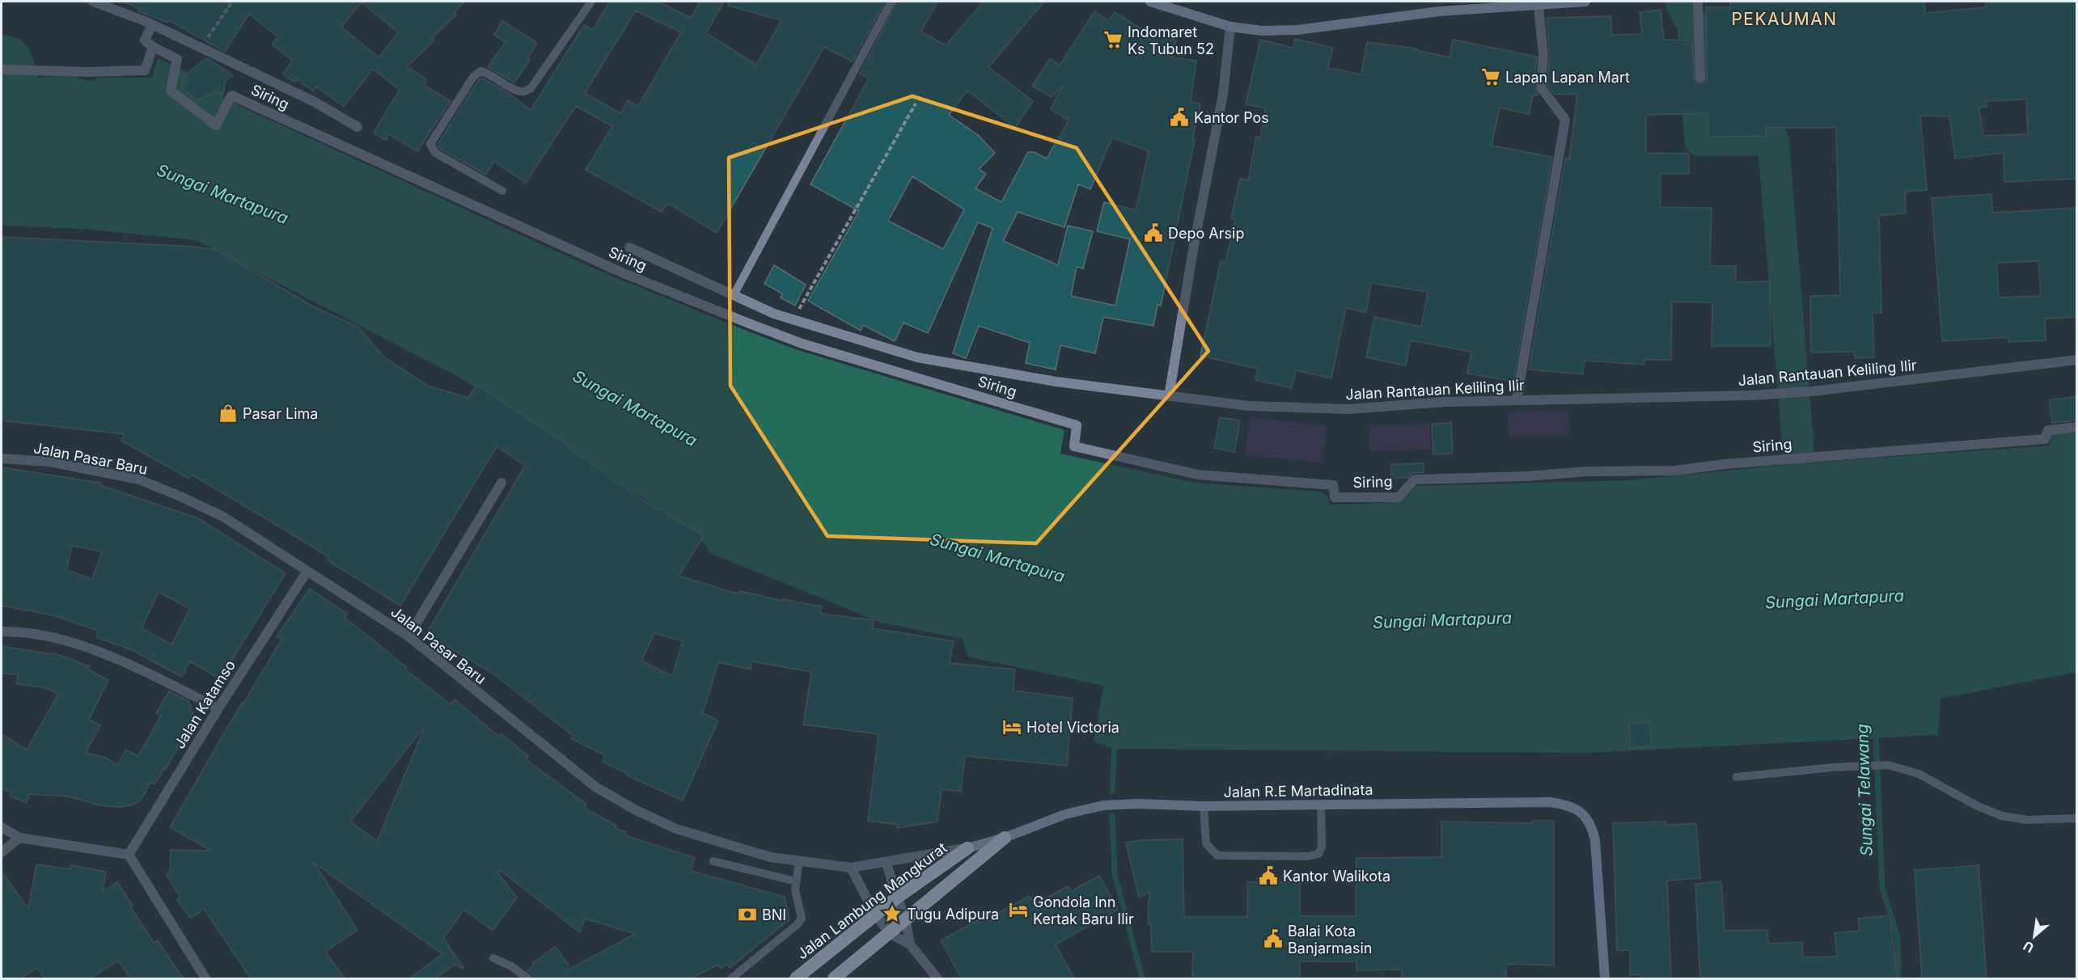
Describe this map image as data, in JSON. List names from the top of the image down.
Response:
{
  "streets": {
    "highway": ["Jalan Lambung Mangkurat"],
    "main road": ["Jalan R.E Martadinata"],
    "street": [
      "Siring",
      "Jalan Rantauan Keliling Ilir",
      "Jalan Pasar Baru",
      "Jalan Katamso"
    ]
  },
  "crossings": [
    ["Jalan Pasar Baru", "Jalan Katamso"],
    ["Jalan Pasar Baru", "Jalan R.E Martadinata"],
    ["Jalan R.E Martadinata", "Jalan Lambung Mangkurat"]
  ],
  "districts": ["PEKAUMAN"],
  "water": ["Sungai Martapura", "Sungai Telawang"],
  "places": {
    "supermarket": ["Indomaret Ks Tubun 52", "Lapan Lapan Mart"],
    "public building": [
      "Kantor Pos",
      "Depo Arsip",
      "Kantor Walikota",
      "Balai Kota Banjarmasin"
    ],
    "shop": ["Pasar Lima"],
    "hotel": ["Hotel Victoria", "Gondola Inn Kertak Baru Ilir"],
    "place": ["Tugu Adipura"],
    "bank": ["BNI"]
  },
  "north": "bottom left"
}
